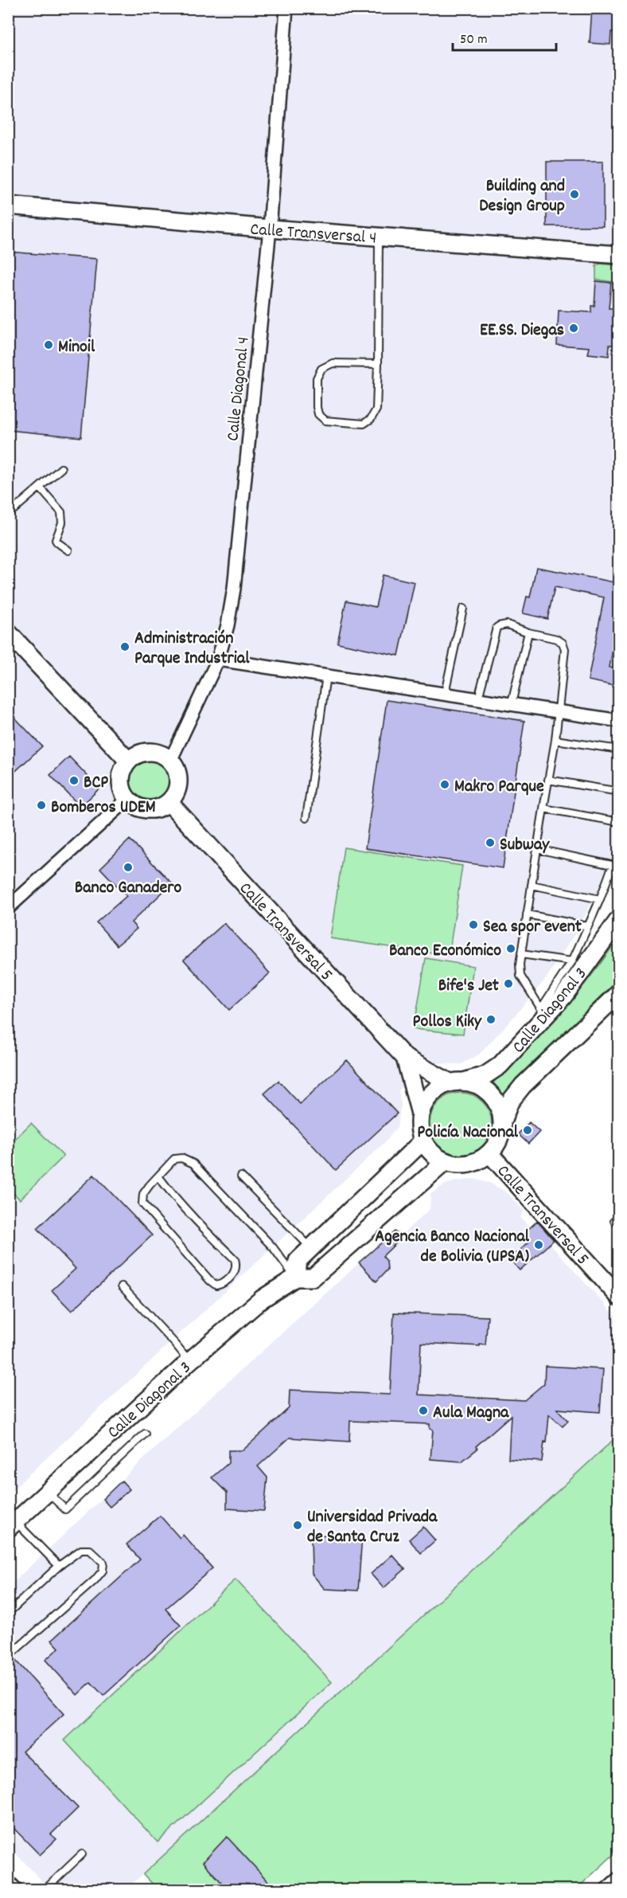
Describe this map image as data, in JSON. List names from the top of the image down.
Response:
{
  "streets": {
    "street": [
      "Calle Transversal 4",
      "Calle Diagonal 4",
      "Calle Transversal 5",
      "Calle Diagonal 3"
    ]
  },
  "crossings": [
    ["Calle Transversal 4", "Calle Diagonal 4"],
    ["Calle Diagonal 4", "Calle Transversal 5"],
    ["Calle Transversal 5", "Calle Diagonal 3"]
  ],
  "places": [
    "Building and Design Group",
    "EE.SS. Diegas",
    "Minoil",
    "Administración Parque Industrial",
    "BCP",
    "Makro Parque",
    "Bomberos UDEM",
    "Subway",
    "Banco Ganadero",
    "Sea spor event",
    "Banco Económico",
    "Bife's Jet",
    "Pollos Kiky",
    "Policía Nacional",
    "Agencia Banco Nacional de Bolivia (UPSA)",
    "Aula Magna",
    "Universidad Privada de Santa Cruz"
  ],
  "scale_bar": "50 m"
}
